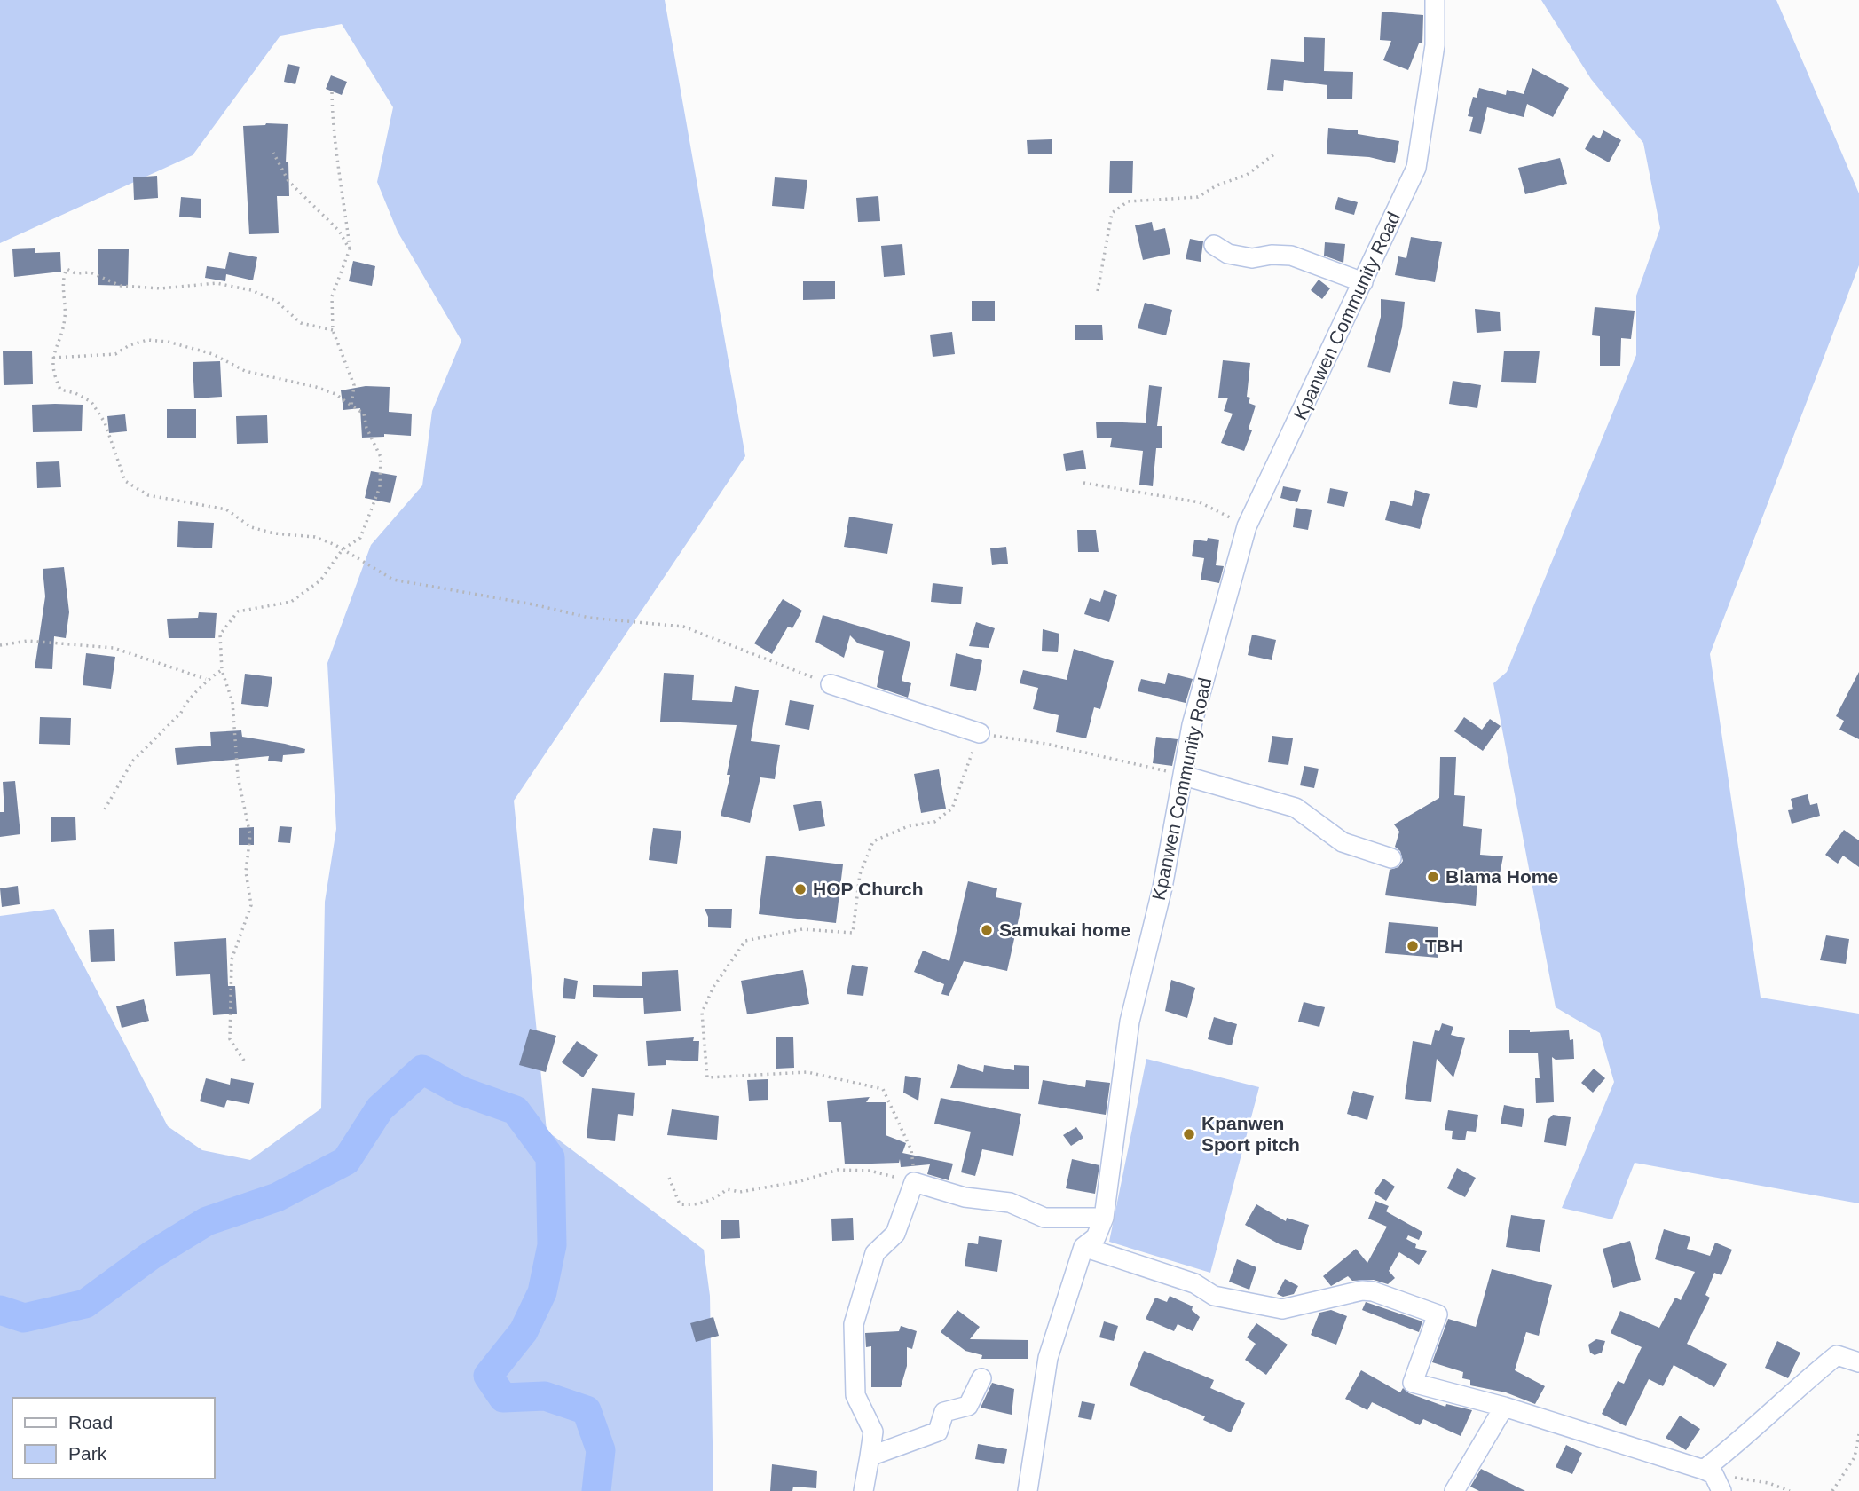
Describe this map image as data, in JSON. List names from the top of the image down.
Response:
{
  "streets": {
    "street": ["Kpanwen Community Road"]
  },
  "places": [
    "Blama Home",
    "HOP Church",
    "Samukai home",
    "TBH",
    "Kpanwen Sport pitch"
  ],
  "legend": ["Road", "Park"]
}
